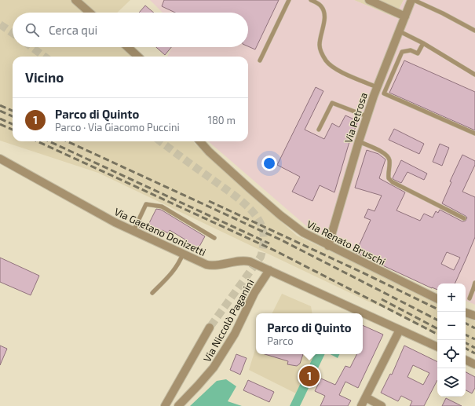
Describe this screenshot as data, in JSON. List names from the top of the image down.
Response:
{
  "streets": {
    "street": [
      "Via Petrosa",
      "Via Gaetano Donizetti",
      "Via Renato Bruschi",
      "Via Niccolò Paganini"
    ]
  },
  "crossings": [
    ["Via Petrosa", "Via Renato Bruschi"],
    ["Via Gaetano Donizetti", "Via Niccolò Paganini"]
  ],
  "page": {
    "search": "Cerca qui",
    "heading": "Vicino",
    "list": [
      {
        "mark": "1",
        "name": "Parco di Quinto",
        "note": "Parco · Via Giacomo Puccini",
        "value": "180 m"
      }
    ],
    "map_buttons": ["+", "−"],
    "popup": ["Parco di Quinto", "Parco"],
    "pins": "1"
  }
}
